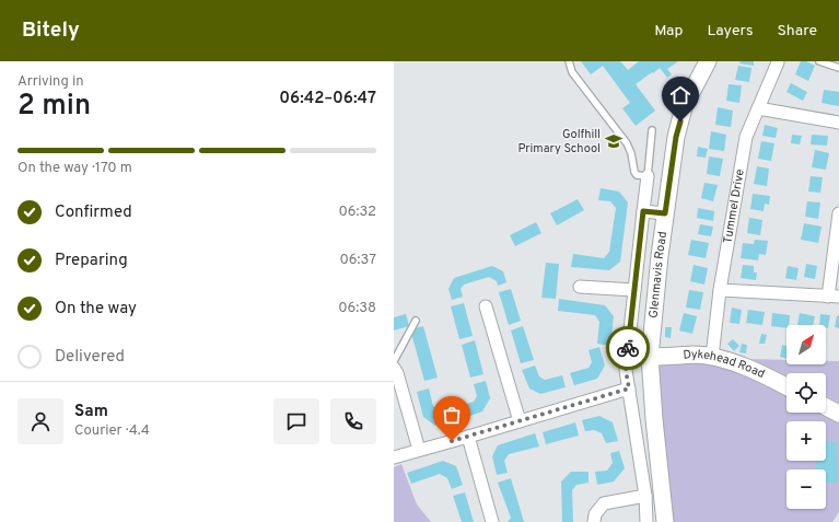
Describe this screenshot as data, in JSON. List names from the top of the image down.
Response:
{
  "streets": {
    "main road": ["Glenmavis Road", "Dykehead Road"],
    "street": ["Tummel Drive"]
  },
  "crossings": [
    ["Tummel Drive", "Dykehead Road"],
    ["Glenmavis Road", "Dykehead Road"]
  ],
  "places": {
    "school or university": ["Golfhill Primary School"]
  },
  "north": "top right",
  "page": {
    "header": "Bitely",
    "nav": ["Map", "Layers", "Share"],
    "heading": ["2 min", "Arriving in", "06:42–06:47"],
    "panel": ["Sam", "Courier · 4.4"],
    "bar": "On the way · 170 m",
    "list": [
      ["Confirmed", "06:32"],
      ["Preparing", "06:37"],
      ["On the way", "06:38"],
      "Delivered"
    ],
    "map_buttons": ["+", "−"]
  }
}
